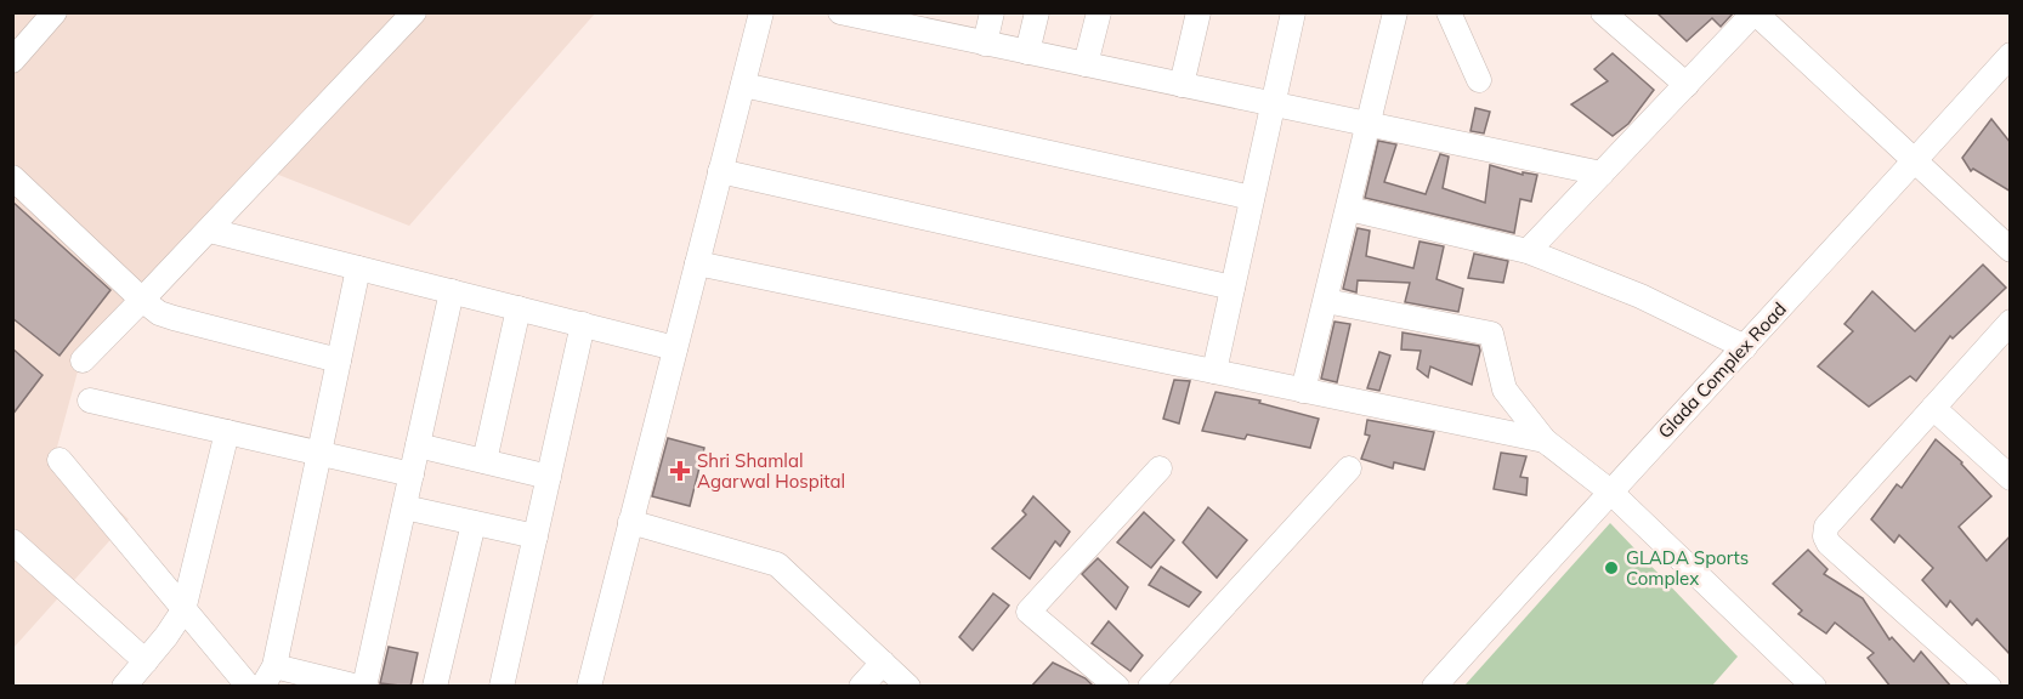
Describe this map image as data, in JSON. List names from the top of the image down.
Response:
{
  "streets": {
    "street": ["Glada Complex Road"]
  },
  "places": {
    "health": ["Shri Shamlal Agarwal Hospital"],
    "other": ["GLADA Sports Complex"]
  }
}
